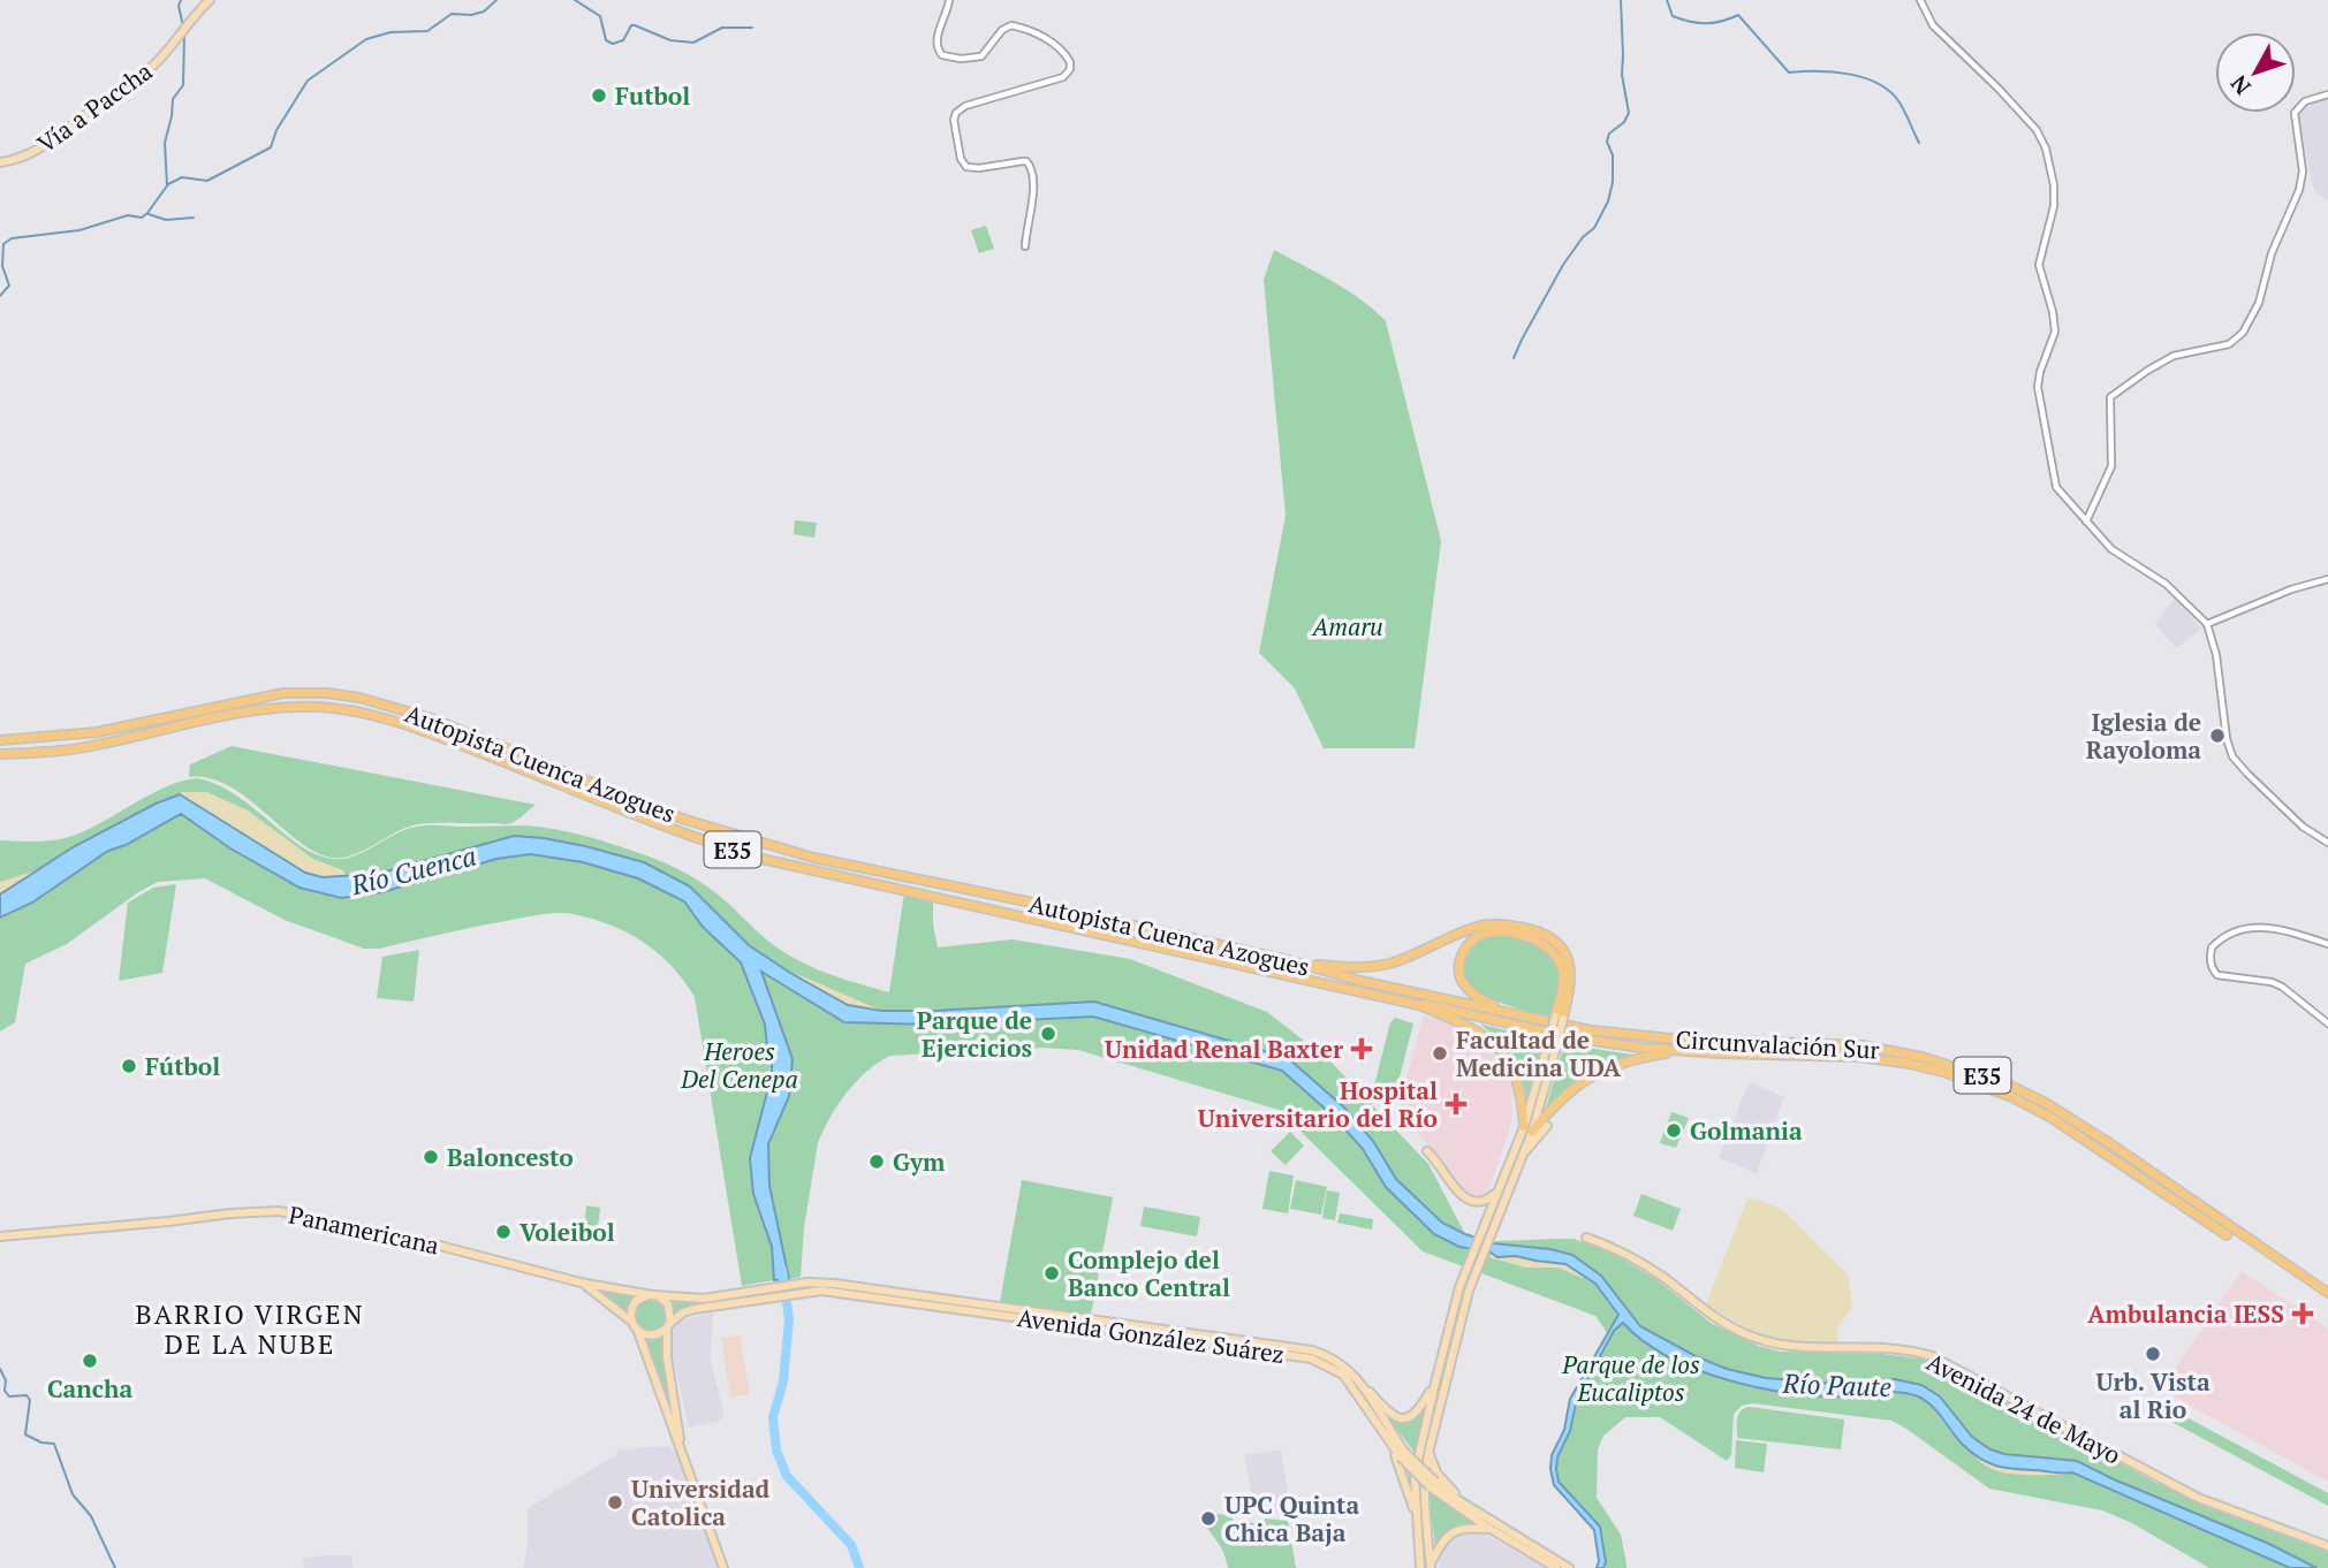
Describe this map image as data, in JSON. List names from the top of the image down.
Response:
{
  "streets": {
    "highway": ["Autopista Cuenca Azogues", "E35", "Circunvalación Sur"],
    "main road": [
      "Vía a Paccha",
      "Panamericana",
      "Avenida González Suárez",
      "Avenida 24 de Mayo"
    ]
  },
  "crossings": [
    ["Autopista Cuenca Azogues", "Circunvalación Sur"],
    ["Panamericana", "Avenida González Suárez"]
  ],
  "districts": ["BARRIO VIRGEN DE LA NUBE"],
  "water": ["Río Cuenca", "Río Paute"],
  "parks": ["Amaru", "Heroes Del Cenepa", "Parque de los Eucaliptos"],
  "places": {
    "other": [
      "Futbol",
      "Iglesia de Rayoloma",
      "Parque de Ejercicios",
      "Facultad de Medicina UDA",
      "Fútbol",
      "Golmania",
      "Baloncesto",
      "Gym",
      "Voleibol",
      "Complejo del Banco Central",
      "Urb. Vista al Rio",
      "Cancha",
      "Universidad Catolica",
      "UPC Quinta Chica Baja"
    ],
    "health": ["Unidad Renal Baxter", "Hospital Universitario del Río", "Ambulancia IESS"]
  },
  "north": "bottom left"
}
